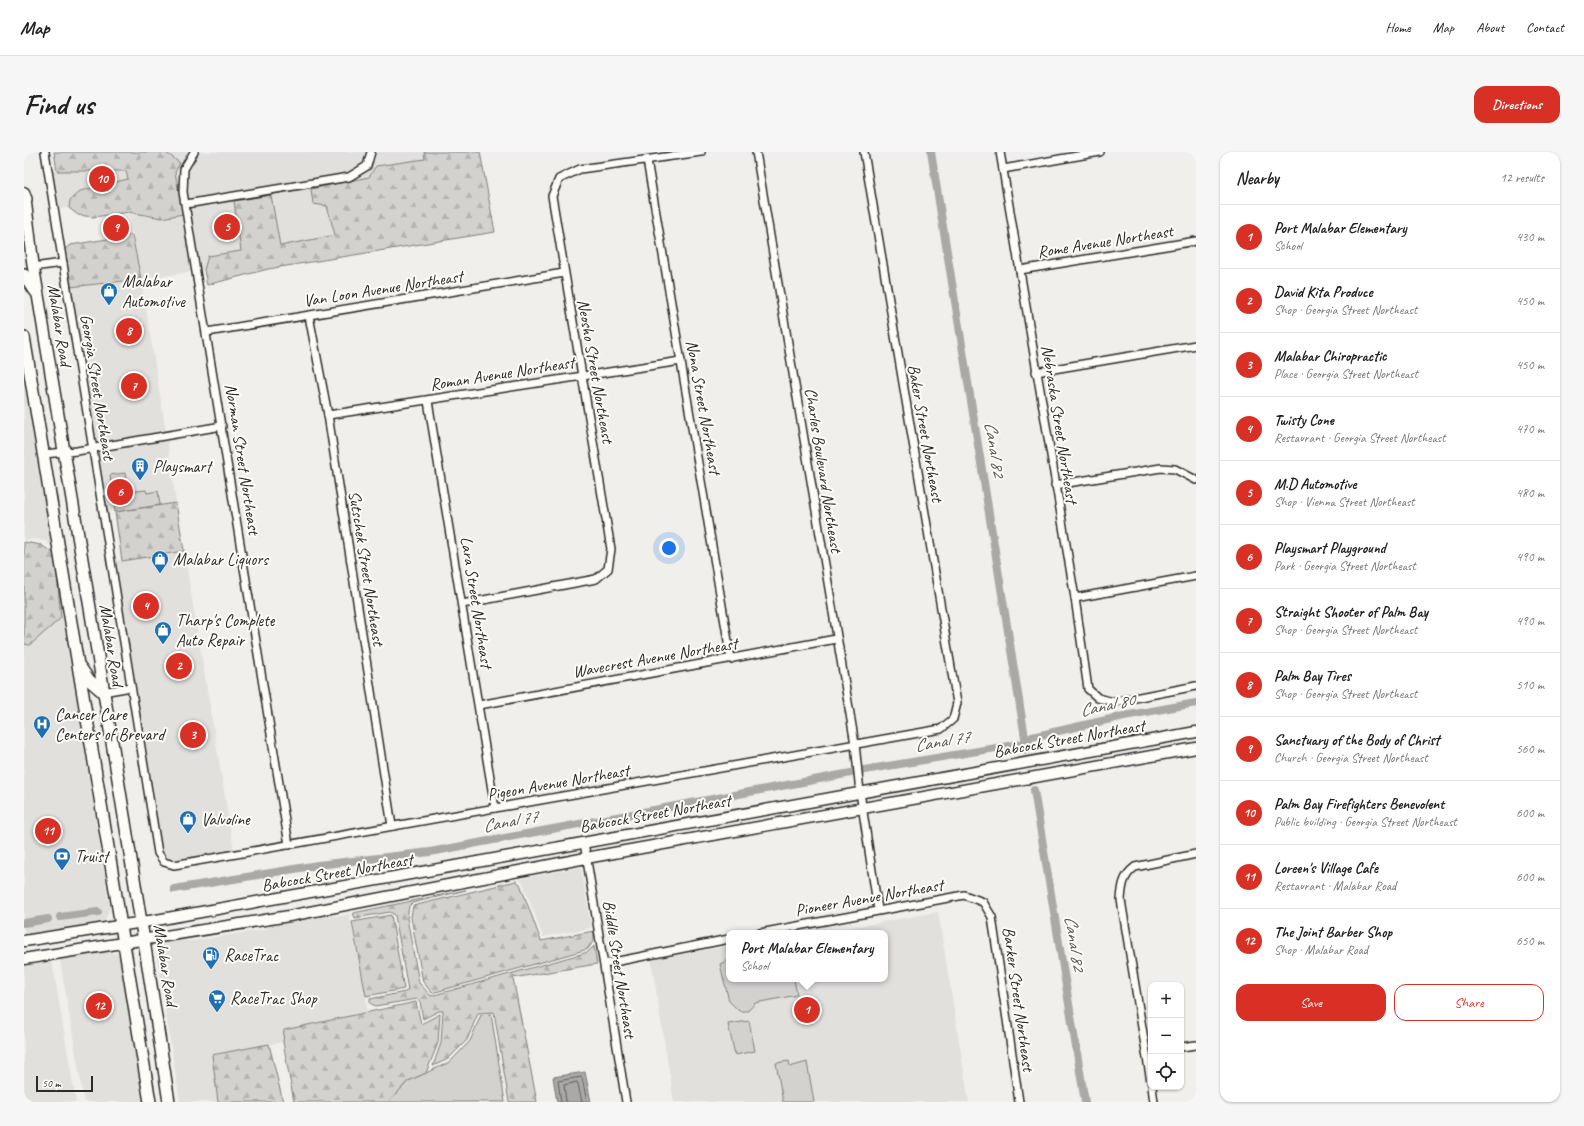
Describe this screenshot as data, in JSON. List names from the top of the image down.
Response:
{
  "streets": {
    "main road": ["Malabar Road", "Babcock Street Northeast"],
    "street": [
      "Rome Avenue Northeast",
      "Van Loon Avenue Northeast",
      "Neosho Street Northeast",
      "Roman Avenue Northeast",
      "Georgia Street Northeast",
      "Nona Street Northeast",
      "Nebraska Street Northeast",
      "Baker Street Northeast",
      "Norman Street Northeast",
      "Charles Boulevard Northeast",
      "Sutschek Street Northeast",
      "Lara Street Northeast",
      "Wavecrest Avenue Northeast",
      "Pigeon Avenue Northeast",
      "Pioneer Avenue Northeast",
      "Biddle Street Northeast",
      "Barker Street Northeast"
    ]
  },
  "crossings": [
    ["Rome Avenue Northeast", "Nebraska Street Northeast"],
    ["Van Loon Avenue Northeast", "Neosho Street Northeast"],
    ["Van Loon Avenue Northeast", "Norman Street Northeast"],
    ["Van Loon Avenue Northeast", "Sutschek Street Northeast"],
    ["Malabar Road", "Babcock Street Northeast"],
    ["Neosho Street Northeast", "Roman Avenue Northeast"],
    ["Neosho Street Northeast", "Nona Street Northeast"],
    ["Neosho Street Northeast", "Lara Street Northeast"],
    ["Roman Avenue Northeast", "Nona Street Northeast"],
    ["Roman Avenue Northeast", "Sutschek Street Northeast"],
    ["Roman Avenue Northeast", "Lara Street Northeast"],
    ["Georgia Street Northeast", "Pigeon Avenue Northeast"],
    ["Nona Street Northeast", "Wavecrest Avenue Northeast"],
    ["Baker Street Northeast", "Pigeon Avenue Northeast"],
    ["Norman Street Northeast", "Pigeon Avenue Northeast"],
    ["Charles Boulevard Northeast", "Wavecrest Avenue Northeast"],
    ["Charles Boulevard Northeast", "Babcock Street Northeast"],
    ["Charles Boulevard Northeast", "Pigeon Avenue Northeast"],
    ["Charles Boulevard Northeast", "Pioneer Avenue Northeast"],
    ["Sutschek Street Northeast", "Pigeon Avenue Northeast"],
    ["Lara Street Northeast", "Wavecrest Avenue Northeast"],
    ["Lara Street Northeast", "Pigeon Avenue Northeast"],
    ["Babcock Street Northeast", "Biddle Street Northeast"],
    ["Pioneer Avenue Northeast", "Barker Street Northeast"]
  ],
  "water": ["Canal 82", "Canal 80", "Canal 77"],
  "places": {
    "shop": [
      "Malabar Automotive",
      "Malabar Liquors",
      "Tharp's Complete Auto Repair",
      "Valvoline"
    ],
    "building": ["Playsmart"],
    "hospital": ["Cancer Care Centers of Brevard"],
    "bank": ["Truist"],
    "fuel station": ["RaceTrac"],
    "supermarket": ["RaceTrac Shop"]
  },
  "scale_bar": "50 m",
  "page": {
    "header": "Map",
    "nav": [
      "Home",
      "Map",
      "About",
      "Contact"
    ],
    "buttons": [
      "Directions",
      ["Save", "Share"]
    ],
    "title": "Find us",
    "heading": ["Nearby", "12 results"],
    "pins": [
      "10",
      "5",
      "9",
      "8",
      "7",
      "6",
      "4",
      "2",
      "3",
      "11",
      "12",
      "1"
    ],
    "list": [
      {
        "mark": "1",
        "name": "Port Malabar Elementary",
        "note": "School",
        "value": "430 m"
      },
      {
        "mark": "2",
        "name": "David Kita Produce",
        "note": "Shop · Georgia Street Northeast",
        "value": "450 m"
      },
      {
        "mark": "3",
        "name": "Malabar Chiropractic",
        "note": "Place · Georgia Street Northeast",
        "value": "450 m"
      },
      {
        "mark": "4",
        "name": "Twisty Cone",
        "note": "Restaurant · Georgia Street Northeast",
        "value": "470 m"
      },
      {
        "mark": "5",
        "name": "M.D Automotive",
        "note": "Shop · Vienna Street Northeast",
        "value": "480 m"
      },
      {
        "mark": "6",
        "name": "Playsmart Playground",
        "note": "Park · Georgia Street Northeast",
        "value": "490 m"
      },
      {
        "mark": "7",
        "name": "Straight Shooter of Palm Bay",
        "note": "Shop · Georgia Street Northeast",
        "value": "490 m"
      },
      {
        "mark": "8",
        "name": "Palm Bay Tires",
        "note": "Shop · Georgia Street Northeast",
        "value": "510 m"
      },
      {
        "mark": "9",
        "name": "Sanctuary of the Body of Christ",
        "note": "Church · Georgia Street Northeast",
        "value": "560 m"
      },
      {
        "mark": "10",
        "name": "Palm Bay Firefighters Benevolent",
        "note": "Public building · Georgia Street Northeast",
        "value": "600 m"
      },
      {
        "mark": "11",
        "name": "Loreen's Village Cafe",
        "note": "Restaurant · Malabar Road",
        "value": "600 m"
      },
      {
        "mark": "12",
        "name": "The Joint Barber Shop",
        "note": "Shop · Malabar Road",
        "value": "650 m"
      }
    ],
    "popup": ["Port Malabar Elementary", "School"],
    "map_buttons": ["+", "−"],
    "scale": "50 m"
  }
}
